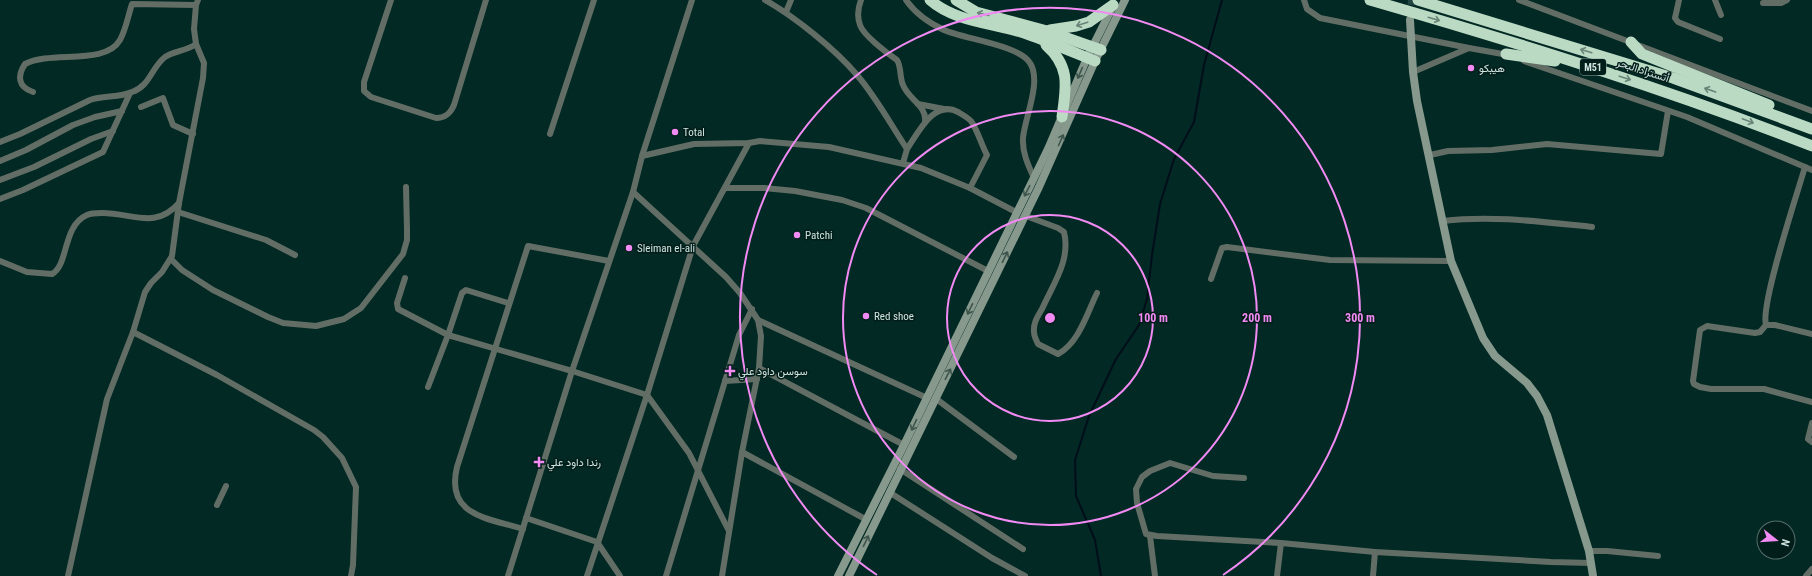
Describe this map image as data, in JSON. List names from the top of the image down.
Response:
{
  "streets": {
    "highway": ["M51", "أتستراد البحر"]
  },
  "places": {
    "other": [
      "هيبكو",
      "Total",
      "Patchi",
      "Sleiman el-ali",
      "Red shoe"
    ],
    "health": ["سوسن داود علي", "رندا داود علي"]
  },
  "north": "right",
  "rings": ["100 m", "200 m", "300 m"]
}
